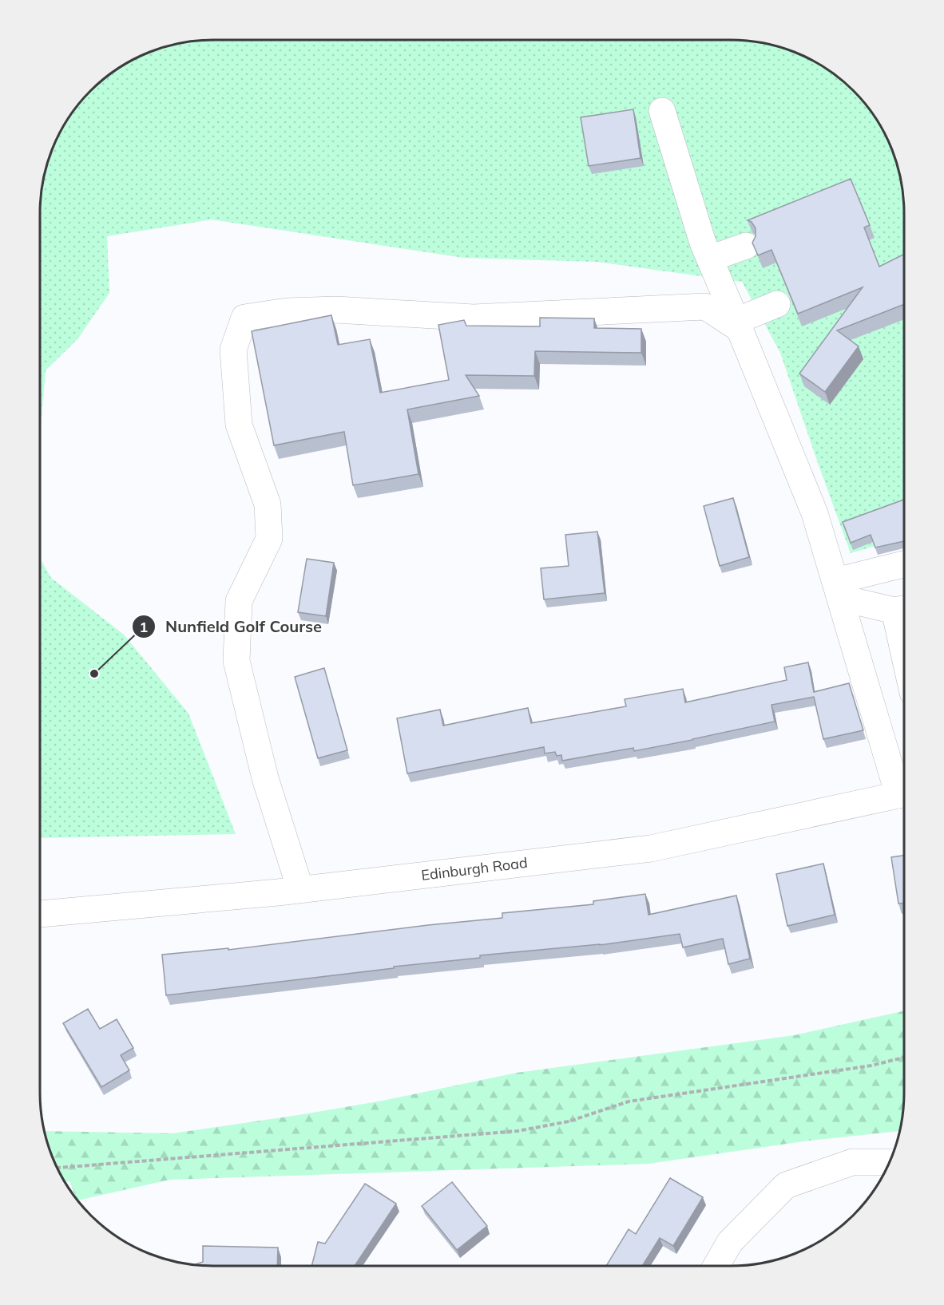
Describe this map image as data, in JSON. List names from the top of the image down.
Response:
{
  "streets": {
    "main road": ["Edinburgh Road"]
  },
  "places": ["Nunfield Golf Course"]
}
